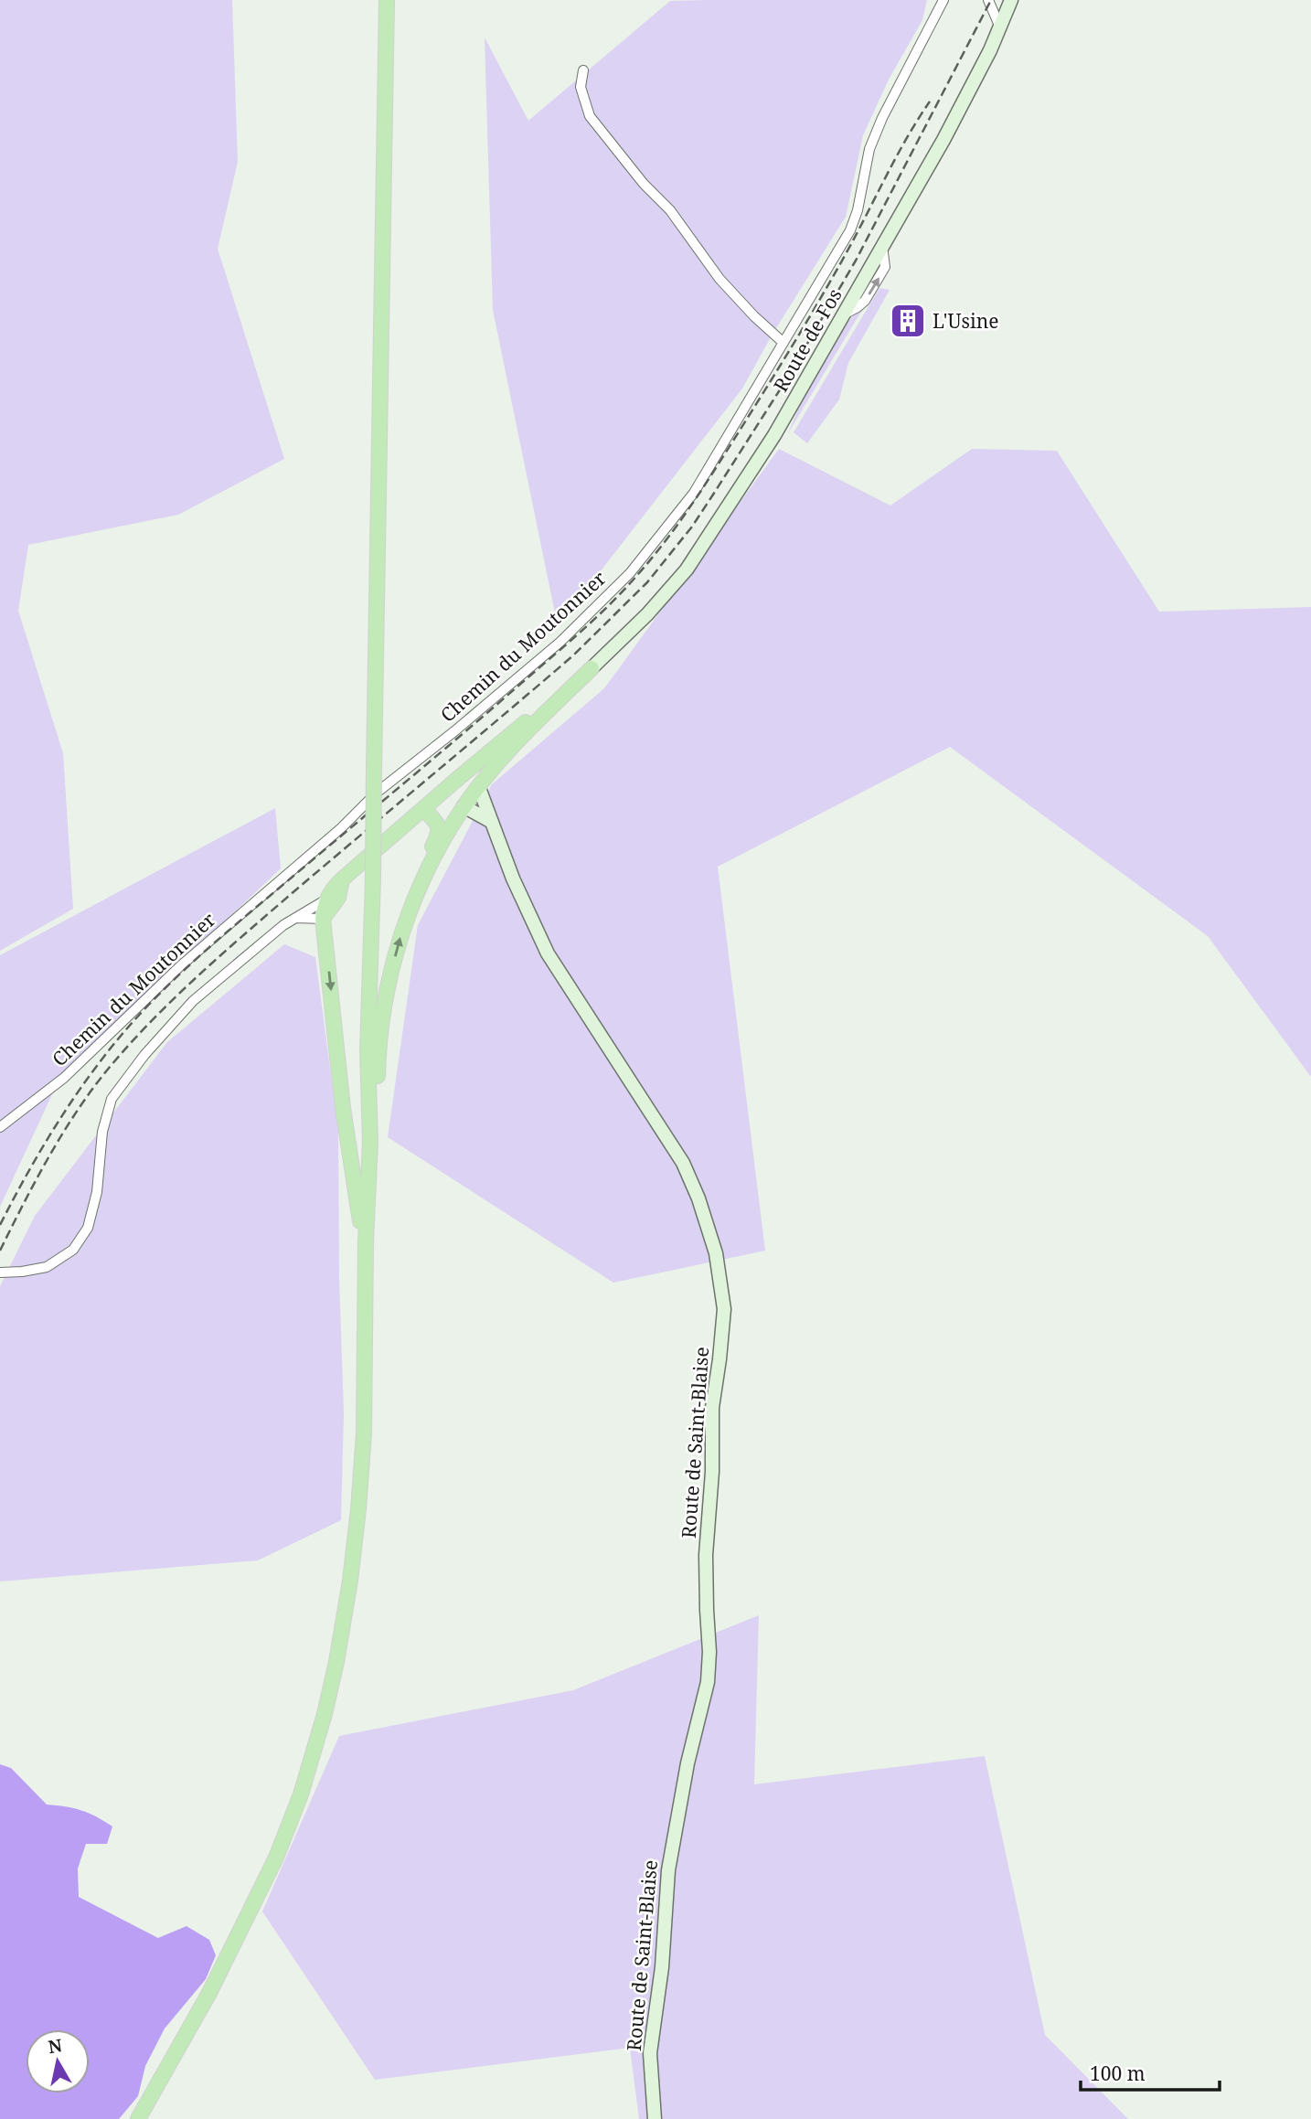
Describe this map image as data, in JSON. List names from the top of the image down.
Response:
{
  "streets": {
    "street": ["Route de Fos", "Chemin du Moutonnier", "Route de Saint-Blaise"]
  },
  "places": {
    "building": ["L'Usine"]
  },
  "scale_bar": "100 m",
  "north": "top"
}
